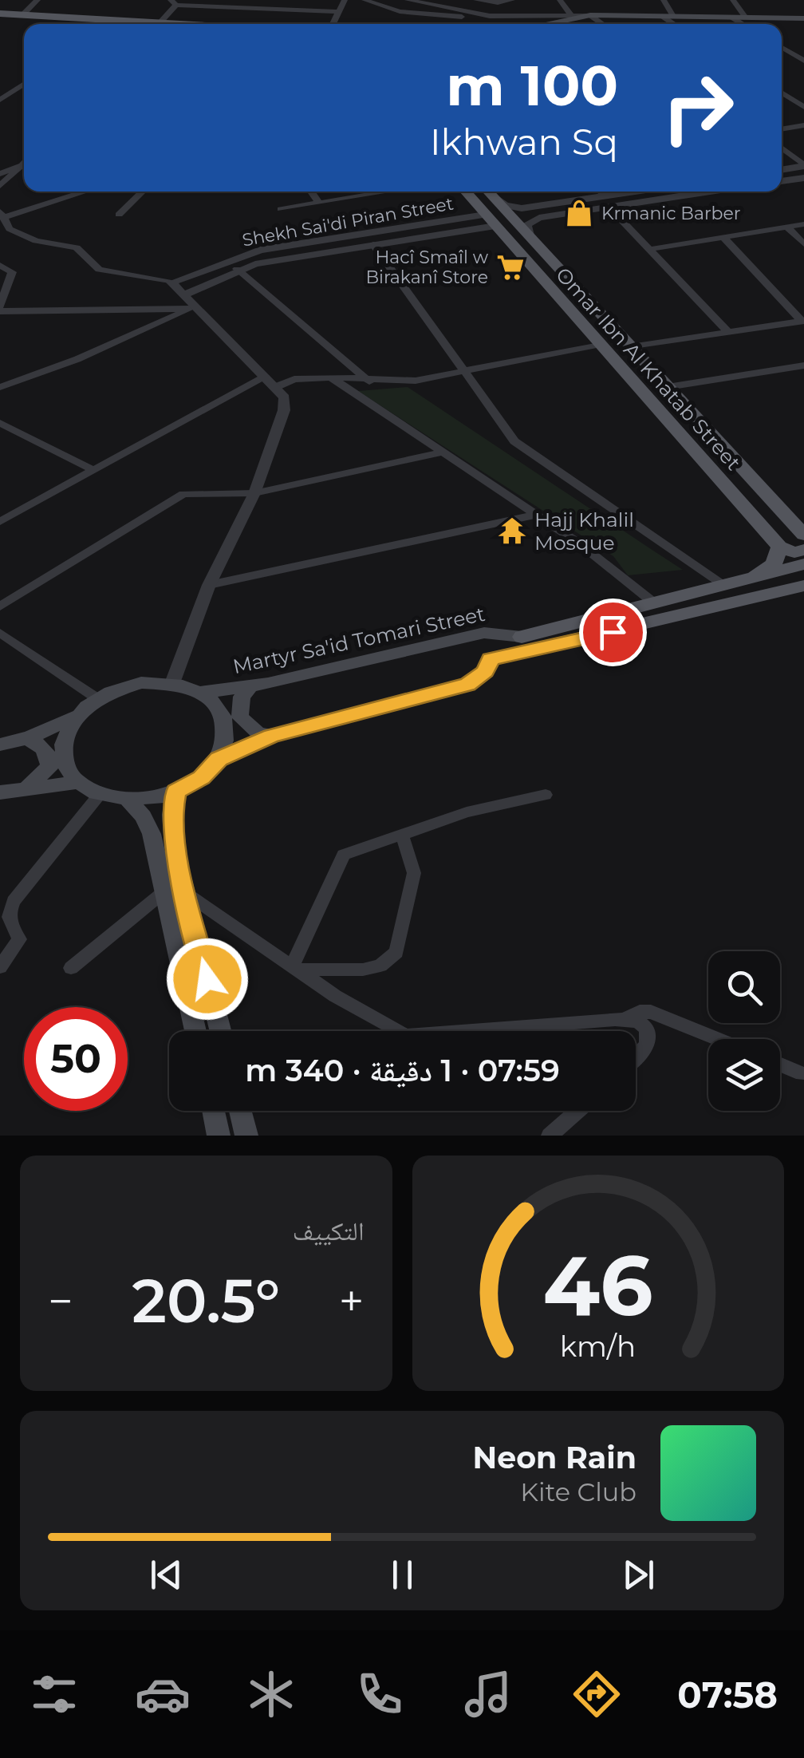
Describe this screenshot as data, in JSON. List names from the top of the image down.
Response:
{
  "streets": {
    "main road": ["Omar Ibn Al Khatab Street", "Martyr Sa'id Tomari Street"],
    "street": ["Shekh Sai'di Piran Street"]
  },
  "crossings": [
    ["Shekh Sai'di Piran Street", "Omar Ibn Al Khatab Street"]
  ],
  "places": {
    "shop": ["Krmanic Barber"],
    "supermarket": ["Hacî Smaîl w Birakanî Store"],
    "temple": ["Hajj Khalil Mosque"]
  },
  "page": {
    "turn": ["100 m", "Ikhwan Sq"],
    "limit": "50",
    "trip": "07:59 · 1 دقيقة · 340 m",
    "tile": "التكييف",
    "heat": ["−", "20.5°", "+"],
    "song": ["Neon Rain", "Kite Club"],
    "tabs": "07:58",
    "gauge": ["46", "km/h"]
  }
}
